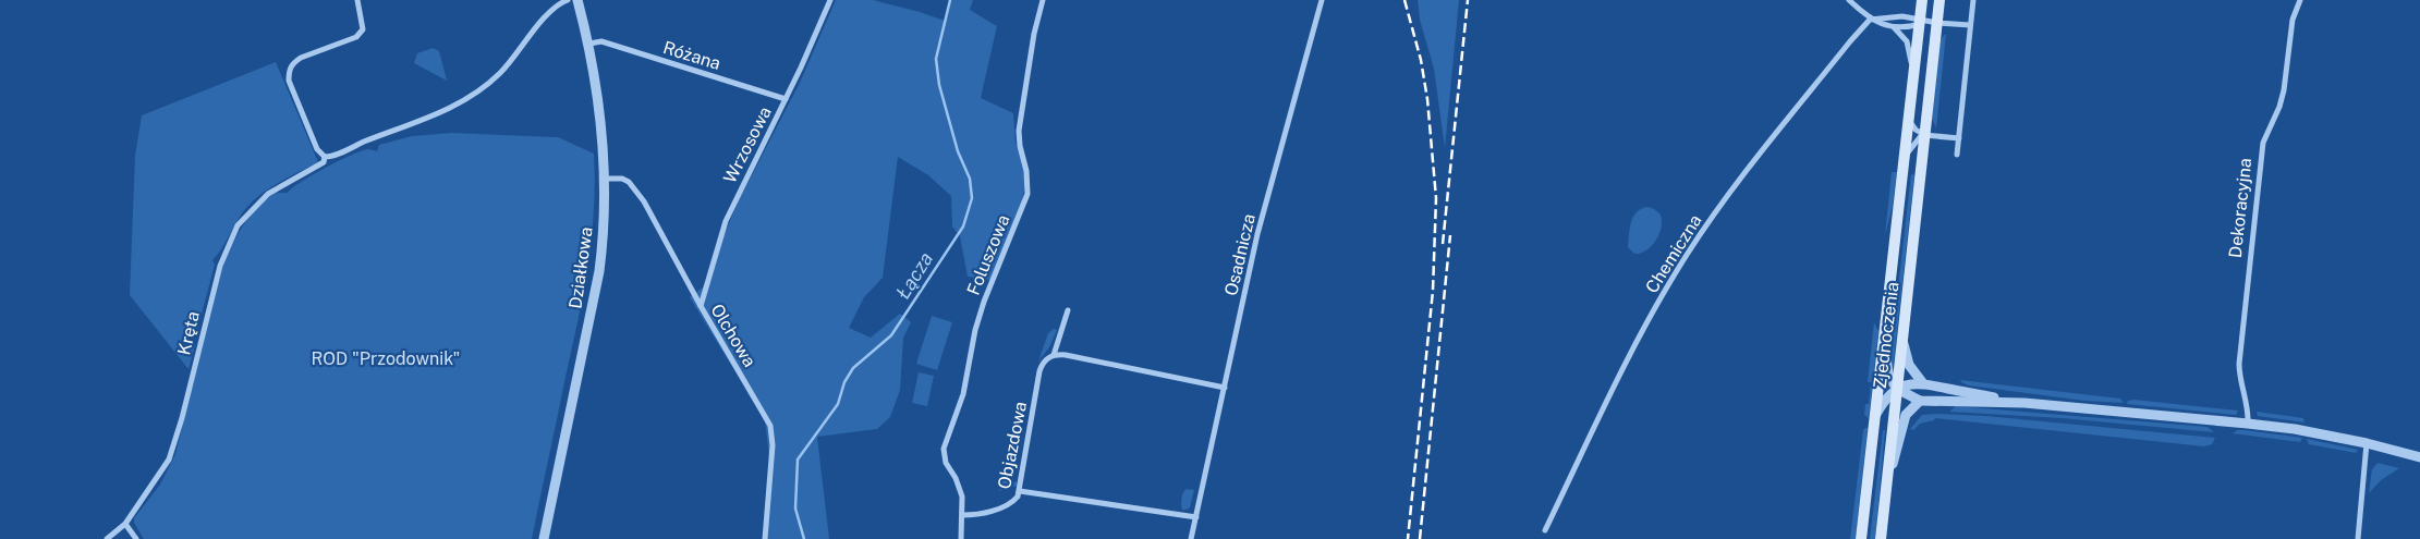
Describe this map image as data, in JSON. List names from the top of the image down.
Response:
{
  "streets": {
    "main road": ["Zjednoczenia"],
    "street": [
      "Różana",
      "Wrzosowa",
      "Dekoracyjna",
      "Chemiczna",
      "Foluszowa",
      "Osadnicza",
      "Działkowa",
      "Kręta",
      "Olchowa",
      "Objazdowa"
    ]
  },
  "crossings": [
    ["Różana", "Wrzosowa"],
    ["Różana", "Działkowa"],
    ["Wrzosowa", "Olchowa"],
    ["Foluszowa", "Objazdowa"],
    ["Działkowa", "Olchowa"]
  ],
  "water": ["Łącza"],
  "parks": ["ROD \"Przodownik\""]
}
